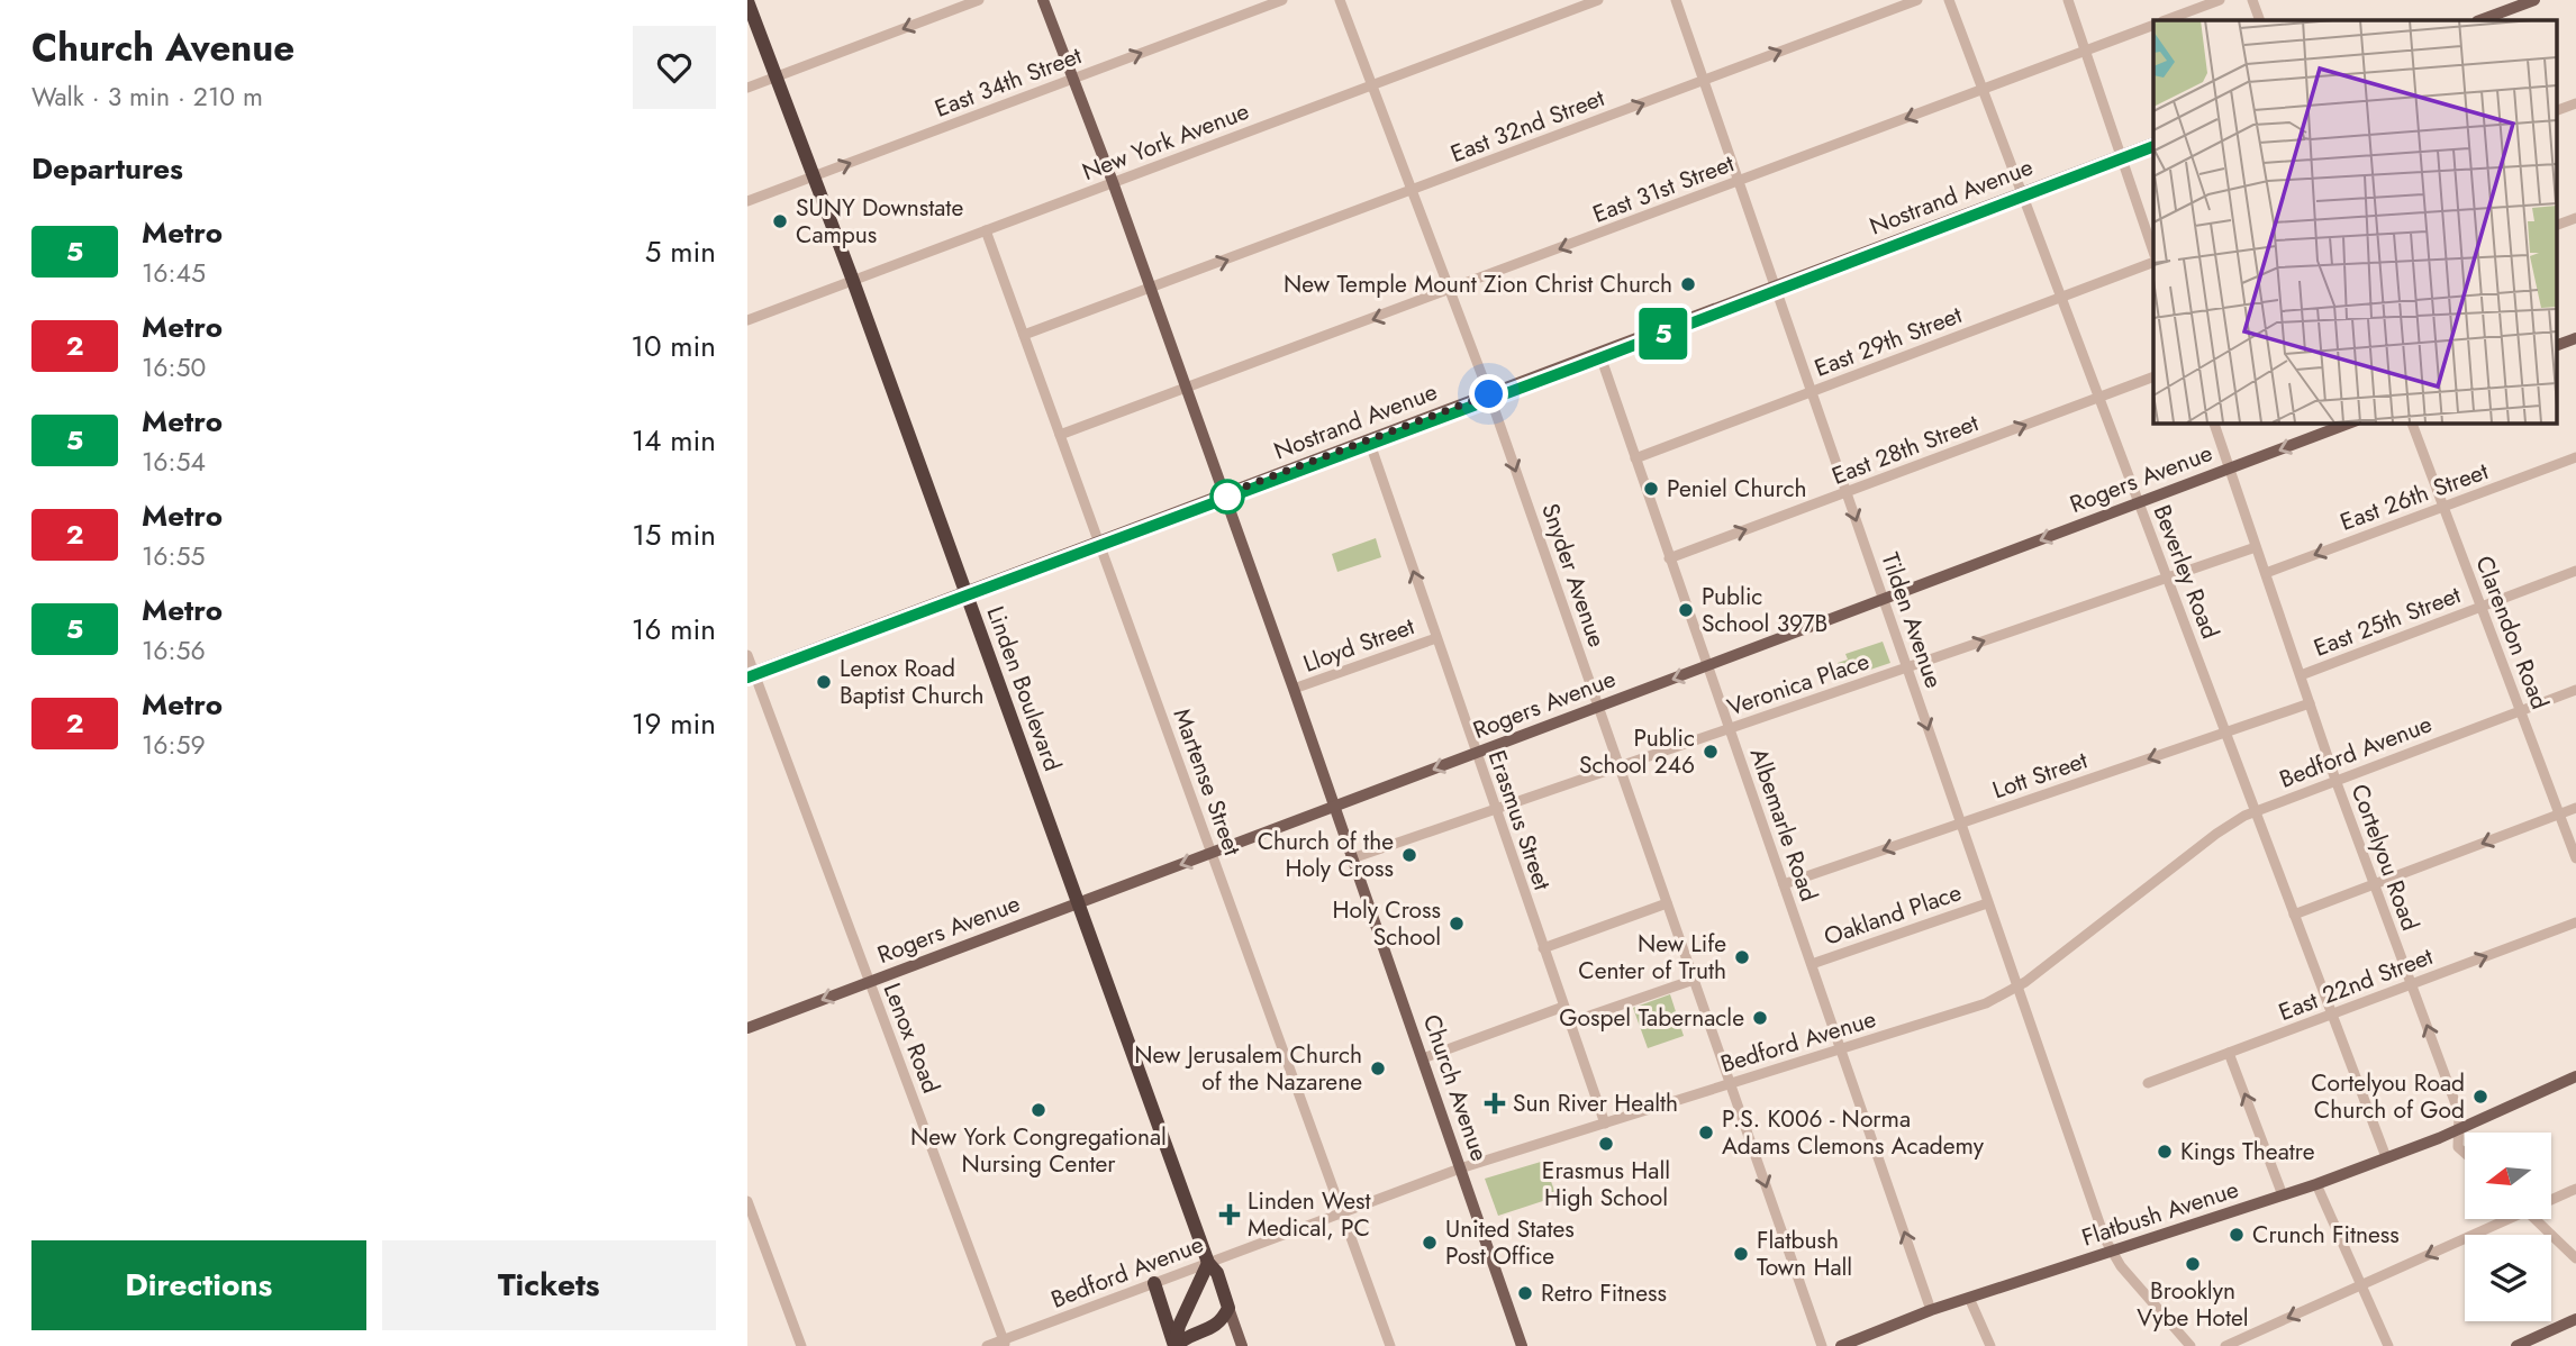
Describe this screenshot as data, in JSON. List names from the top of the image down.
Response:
{
  "streets": {
    "highway": ["Linden Boulevard"],
    "main road": [
      "Nostrand Avenue",
      "Rogers Avenue",
      "Church Avenue",
      "Flatbush Avenue"
    ],
    "street": [
      "East 34th Street",
      "East 32nd Street",
      "New York Avenue",
      "East 31st Street",
      "East 29th Street",
      "East 28th Street",
      "East 26th Street",
      "Beverley Road",
      "Snyder Avenue",
      "Tilden Avenue",
      "East 25th Street",
      "Clarendon Road",
      "Lloyd Street",
      "Veronica Place",
      "Bedford Avenue",
      "Lott Street",
      "Martense Street",
      "Erasmus Street",
      "Albemarle Road",
      "Cortelyou Road",
      "Oakland Place",
      "East 22nd Street",
      "Lenox Road"
    ]
  },
  "crossings": [
    ["East 34th Street", "Linden Boulevard"],
    ["East 34th Street", "Church Avenue"],
    ["East 32nd Street", "Snyder Avenue"],
    ["East 32nd Street", "Tilden Avenue"],
    ["East 32nd Street", "Martense Street"],
    ["East 32nd Street", "Church Avenue"],
    ["New York Avenue", "Snyder Avenue"],
    ["New York Avenue", "Linden Boulevard"],
    ["New York Avenue", "Martense Street"],
    ["New York Avenue", "Church Avenue"],
    ["East 31st Street", "Beverley Road"],
    ["East 31st Street", "Snyder Avenue"],
    ["East 31st Street", "Tilden Avenue"],
    ["East 31st Street", "Martense Street"],
    ["East 31st Street", "Church Avenue"],
    ["Nostrand Avenue", "Beverley Road"],
    ["Nostrand Avenue", "Snyder Avenue"],
    ["Nostrand Avenue", "Tilden Avenue"],
    ["Nostrand Avenue", "Linden Boulevard"],
    ["Nostrand Avenue", "Martense Street"],
    ["Nostrand Avenue", "Erasmus Street"],
    ["Nostrand Avenue", "Albemarle Road"],
    ["Nostrand Avenue", "Lenox Road"],
    ["Nostrand Avenue", "Church Avenue"],
    ["East 29th Street", "Beverley Road"],
    ["East 29th Street", "Tilden Avenue"],
    ["East 29th Street", "Albemarle Road"],
    ["East 28th Street", "Beverley Road"],
    ["East 28th Street", "Tilden Avenue"],
    ["East 28th Street", "Albemarle Road"],
    ["Rogers Avenue", "Beverley Road"],
    ["Rogers Avenue", "Snyder Avenue"],
    ["Rogers Avenue", "Tilden Avenue"],
    ["Rogers Avenue", "Linden Boulevard"],
    ["Rogers Avenue", "Martense Street"],
    ["Rogers Avenue", "Erasmus Street"],
    ["Rogers Avenue", "Albemarle Road"],
    ["Rogers Avenue", "Cortelyou Road"],
    ["Rogers Avenue", "Lenox Road"],
    ["Rogers Avenue", "Church Avenue"],
    ["East 26th Street", "Clarendon Road"],
    ["East 26th Street", "Cortelyou Road"],
    ["Beverley Road", "Veronica Place"],
    ["Beverley Road", "Bedford Avenue"],
    ["Beverley Road", "Lott Street"],
    ["Beverley Road", "East 22nd Street"],
    ["Beverley Road", "Flatbush Avenue"],
    ["Snyder Avenue", "Veronica Place"],
    ["Snyder Avenue", "Bedford Avenue"],
    ["Tilden Avenue", "Veronica Place"],
    ["Tilden Avenue", "Bedford Avenue"],
    ["Tilden Avenue", "Lott Street"],
    ["Tilden Avenue", "Oakland Place"],
    ["Tilden Avenue", "Flatbush Avenue"],
    ["East 25th Street", "Clarendon Road"],
    ["East 25th Street", "Cortelyou Road"],
    ["Clarendon Road", "Bedford Avenue"],
    ["Lloyd Street", "Erasmus Street"],
    ["Lloyd Street", "Church Avenue"],
    ["Veronica Place", "Erasmus Street"],
    ["Veronica Place", "Albemarle Road"],
    ["Veronica Place", "Cortelyou Road"],
    ["Veronica Place", "Church Avenue"],
    ["Linden Boulevard", "Bedford Avenue"],
    ["Bedford Avenue", "Martense Street"],
    ["Bedford Avenue", "Erasmus Street"],
    ["Bedford Avenue", "Albemarle Road"],
    ["Bedford Avenue", "Cortelyou Road"],
    ["Bedford Avenue", "Lenox Road"],
    ["Bedford Avenue", "Church Avenue"],
    ["Lott Street", "Albemarle Road"],
    ["Lott Street", "Cortelyou Road"],
    ["Albemarle Road", "Oakland Place"],
    ["Albemarle Road", "Flatbush Avenue"],
    ["Cortelyou Road", "East 22nd Street"],
    ["Cortelyou Road", "Flatbush Avenue"]
  ],
  "one_way": [
    "East 34th Street",
    "East 32nd Street",
    "East 31st Street",
    "East 28th Street",
    "Rogers Avenue",
    "East 26th Street",
    "Snyder Avenue",
    "Lott Street",
    "East 22nd Street"
  ],
  "places": {
    "other": [
      "SUNY Downstate Campus",
      "New Temple Mount Zion Christ Church",
      "Peniel Church",
      "Public School 397B",
      "Lenox Road Baptist Church",
      "Public School 246",
      "Church of the Holy Cross",
      "Holy Cross School",
      "New Life Center of Truth",
      "Gospel Tabernacle",
      "New Jerusalem Church of the Nazarene",
      "Cortelyou Road Church of God",
      "New York Congregational Nursing Center",
      "P.S. K006 - Norma Adams Clemons Academy",
      "Erasmus Hall High School",
      "Kings Theatre",
      "Crunch Fitness",
      "United States Post Office",
      "Flatbush Town Hall",
      "Brooklyn Vybe Hotel",
      "Retro Fitness"
    ],
    "health": ["Sun River Health", "Linden West Medical, PC"]
  },
  "lines": ["metro line 5"],
  "north": "left",
  "page": {
    "heading": [
      ["Church Avenue", "Walk · 3 min · 210 m"],
      "Departures"
    ],
    "on_map": "5",
    "list": [
      {
        "mark": "5",
        "name": "Metro",
        "note": "16:45",
        "value": "5 min"
      },
      {
        "mark": "2",
        "name": "Metro",
        "note": "16:50",
        "value": "10 min"
      },
      {
        "mark": "5",
        "name": "Metro",
        "note": "16:54",
        "value": "14 min"
      },
      {
        "mark": "2",
        "name": "Metro",
        "note": "16:55",
        "value": "15 min"
      },
      {
        "mark": "5",
        "name": "Metro",
        "note": "16:56",
        "value": "16 min"
      },
      {
        "mark": "2",
        "name": "Metro",
        "note": "16:59",
        "value": "19 min"
      }
    ],
    "buttons": ["Directions", "Tickets"]
  }
}
